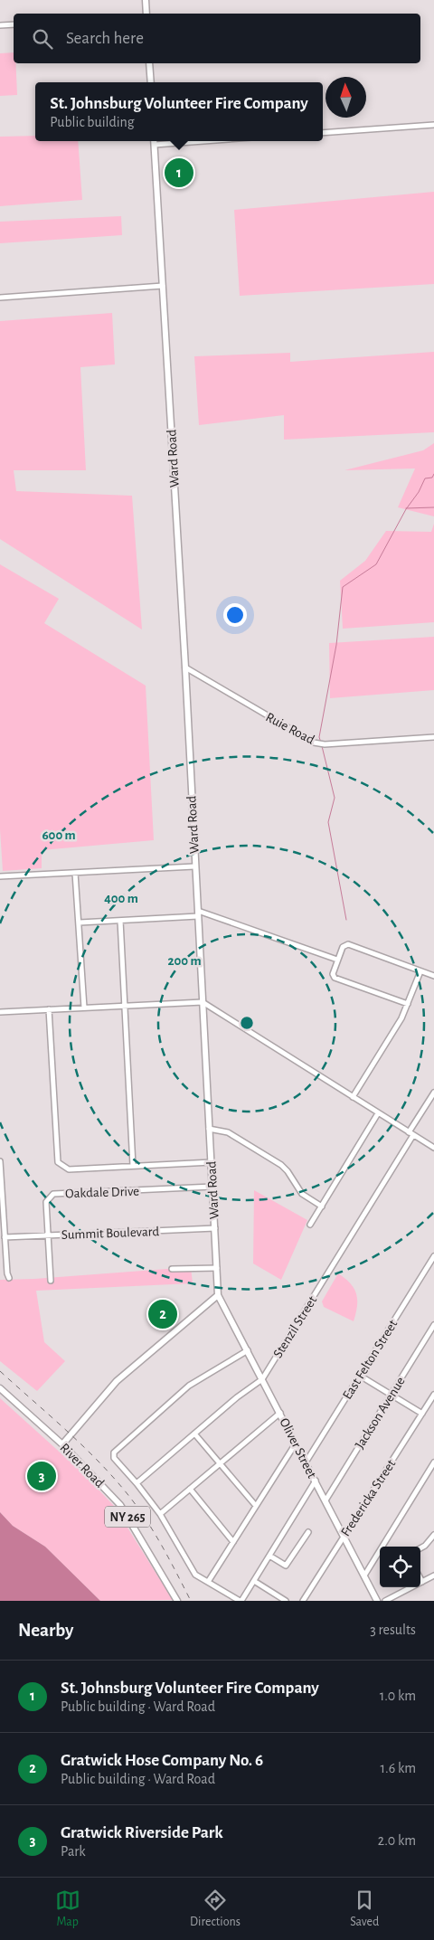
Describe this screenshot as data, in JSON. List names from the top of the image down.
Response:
{
  "streets": {
    "main road": [
      "Ward Road",
      "Oliver Street",
      "River Road",
      "NY 265"
    ],
    "street": [
      "Ruie Road",
      "Oakdale Drive",
      "Summit Boulevard",
      "Stenzil Street",
      "East Felton Street",
      "Jackson Avenue",
      "Fredericka Street"
    ]
  },
  "crossings": [
    ["Ward Road", "Ruie Road"],
    ["Ward Road", "Oakdale Drive"],
    ["Ward Road", "Summit Boulevard"],
    ["Ward Road", "Oliver Street"],
    ["Oakdale Drive", "Summit Boulevard"],
    ["Stenzil Street", "Oliver Street"],
    ["East Felton Street", "Oliver Street"],
    ["Jackson Avenue", "Oliver Street"],
    ["Oliver Street", "Fredericka Street"]
  ],
  "north": "top",
  "page": {
    "search": "Search here",
    "popup": ["St. Johnsburg Volunteer Fire Company", "Public building"],
    "pins": ["1", "2", "3"],
    "heading": ["Nearby", "3 results"],
    "list": [
      {
        "mark": "1",
        "name": "St. Johnsburg Volunteer Fire Company",
        "note": "Public building · Ward Road",
        "value": "1.0 km"
      },
      {
        "mark": "2",
        "name": "Gratwick Hose Company No. 6",
        "note": "Public building · Ward Road",
        "value": "1.6 km"
      },
      {
        "mark": "3",
        "name": "Gratwick Riverside Park",
        "note": "Park",
        "value": "2.0 km"
      }
    ],
    "nav": ["Map", "Directions", "Saved"]
  },
  "rings": ["600 m", "400 m", "200 m"]
}
